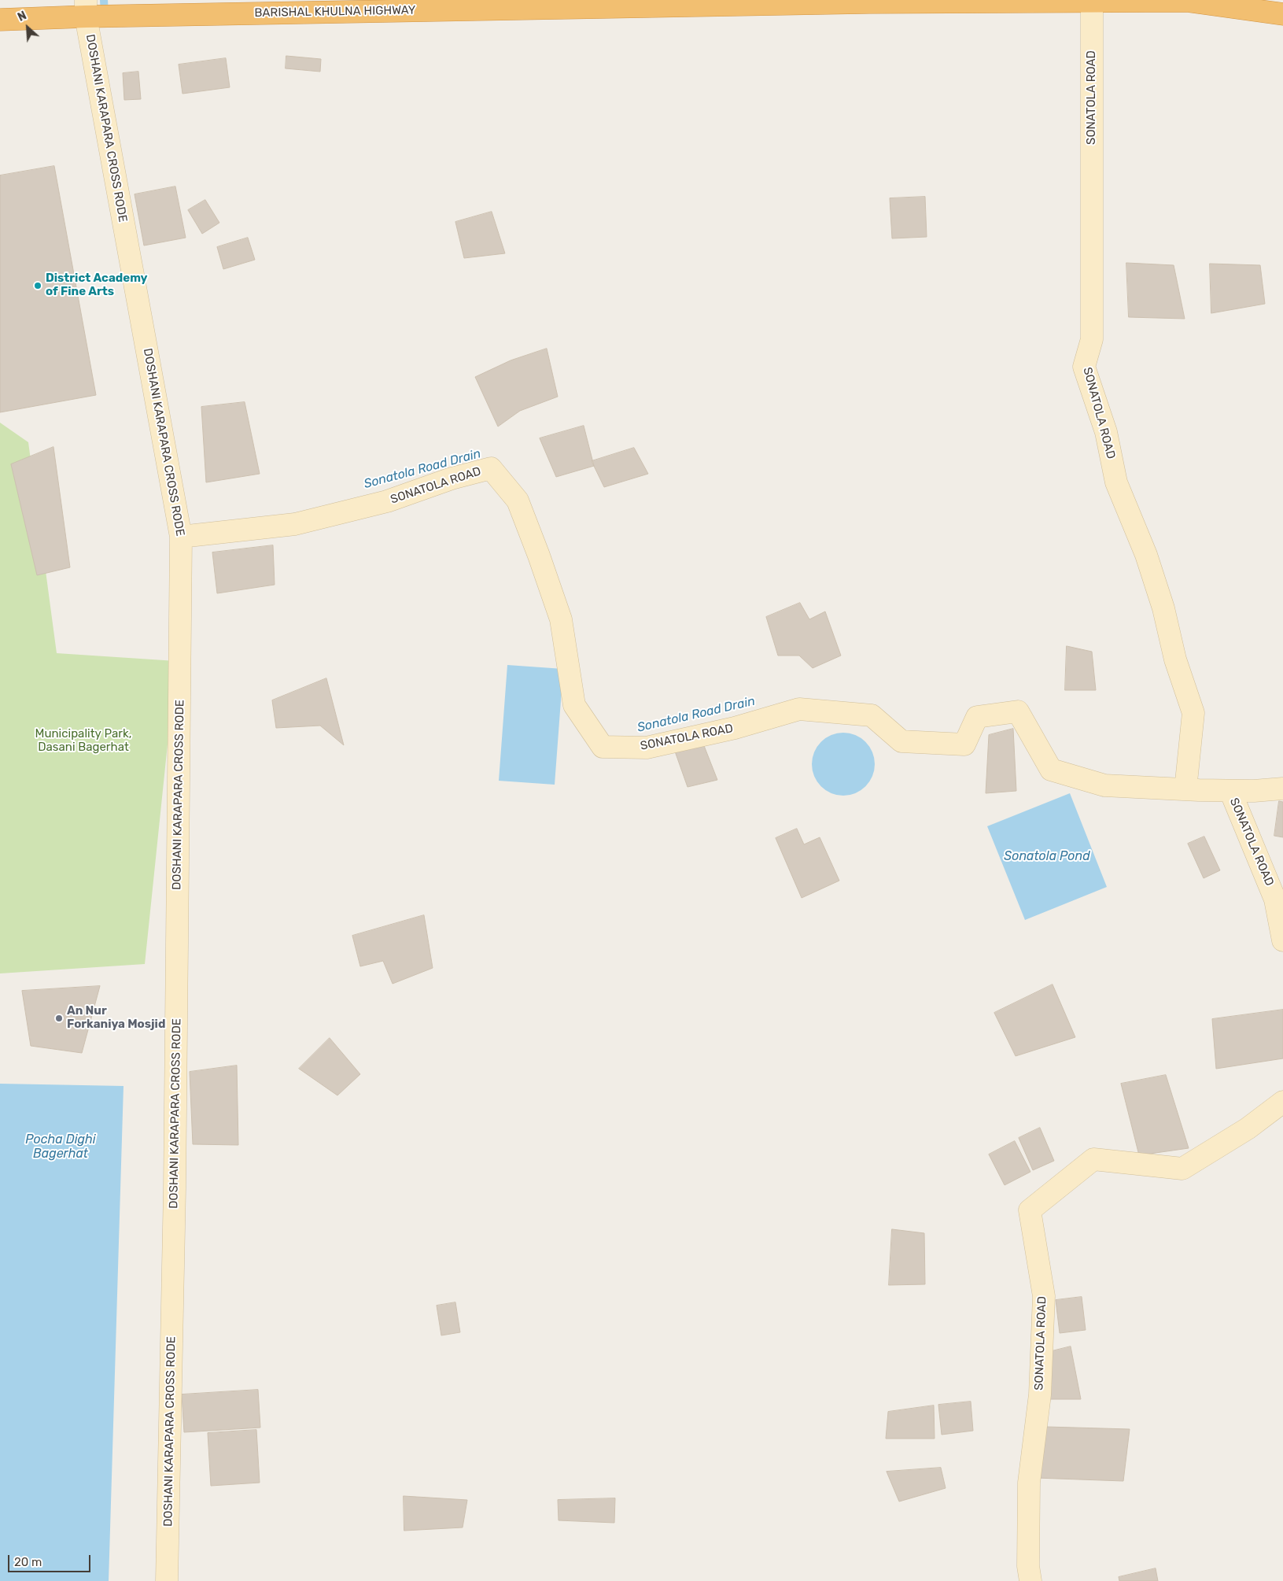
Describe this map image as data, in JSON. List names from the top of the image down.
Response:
{
  "streets": {
    "highway": ["BARISHAL KHULNA HIGHWAY"],
    "street": ["SONATOLA ROAD", "DOSHANI KARAPARA CROSS RODE"]
  },
  "crossings": [
    ["BARISHAL KHULNA HIGHWAY", "SONATOLA ROAD"],
    ["BARISHAL KHULNA HIGHWAY", "DOSHANI KARAPARA CROSS RODE"],
    ["SONATOLA ROAD", "DOSHANI KARAPARA CROSS RODE"]
  ],
  "water": ["Sonatola Road Drain", "Sonatola Pond", "Pocha Dighi Bagerhat"],
  "parks": ["Municipality Park, Dasani Bagerhat"],
  "places": ["District Academy of Fine Arts", "An Nur Forkaniya Mosjid"],
  "scale_bar": "20 m",
  "north": "top left"
}
